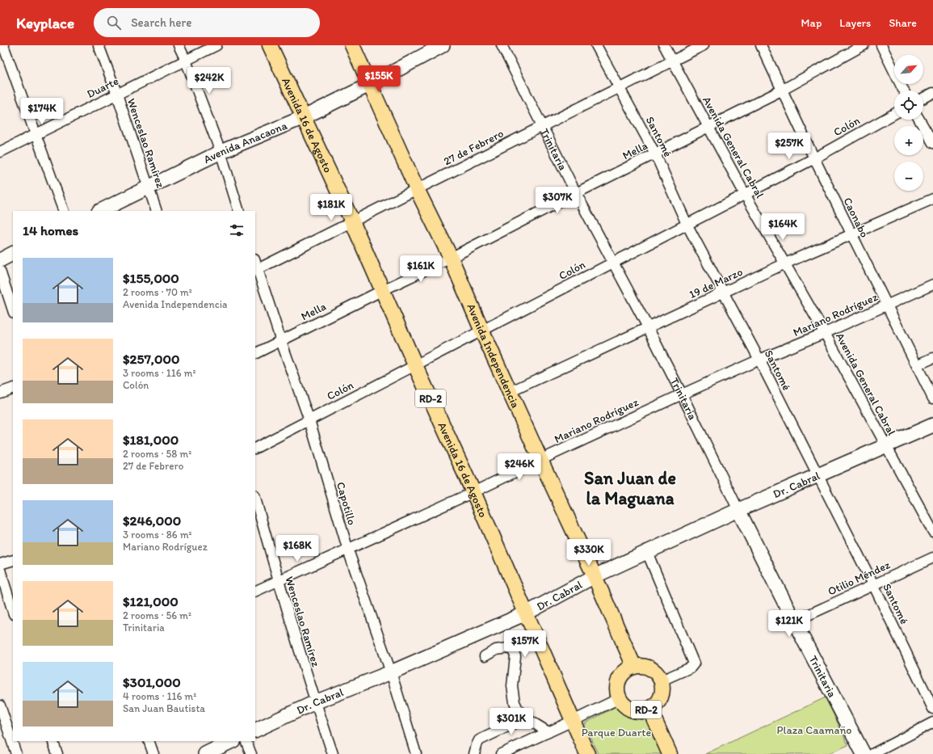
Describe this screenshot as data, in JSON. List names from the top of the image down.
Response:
{
  "streets": {
    "main road": ["Avenida 16 de Agosto", "Avenida Independencia", "RD-2"],
    "street": [
      "Duarte",
      "Colón",
      "Santomé",
      "Avenida Anacaona",
      "Wenceslao Ramírez",
      "27 de Febrero",
      "Avenida General Cabral",
      "Trinitaria",
      "Mella",
      "Caonabo",
      "19 de Marzo",
      "Mariano Rodríguez",
      "Dr. Cabral",
      "Capotillo",
      "Otilio Méndez"
    ]
  },
  "crossings": [
    ["Duarte", "Wenceslao Ramírez"],
    ["Avenida 16 de Agosto", "Colón"],
    ["Avenida 16 de Agosto", "Avenida Anacaona"],
    ["Avenida 16 de Agosto", "27 de Febrero"],
    ["Avenida 16 de Agosto", "Mella"],
    ["Avenida 16 de Agosto", "Mariano Rodríguez"],
    ["Avenida 16 de Agosto", "Dr. Cabral"],
    ["Colón", "Santomé"],
    ["Colón", "Avenida General Cabral"],
    ["Colón", "Trinitaria"],
    ["Colón", "Caonabo"],
    ["Colón", "Avenida Independencia"],
    ["Colón", "Capotillo"],
    ["Santomé", "27 de Febrero"],
    ["Santomé", "Mella"],
    ["Santomé", "19 de Marzo"],
    ["Santomé", "Mariano Rodríguez"],
    ["Santomé", "Dr. Cabral"],
    ["Santomé", "Otilio Méndez"],
    ["Avenida Anacaona", "Wenceslao Ramírez"],
    ["Avenida Anacaona", "Avenida Independencia"],
    ["Wenceslao Ramírez", "Mariano Rodríguez"],
    ["Wenceslao Ramírez", "Dr. Cabral"],
    ["27 de Febrero", "Avenida General Cabral"],
    ["27 de Febrero", "Trinitaria"],
    ["27 de Febrero", "Avenida Independencia"],
    ["27 de Febrero", "Capotillo"],
    ["Avenida General Cabral", "Mella"],
    ["Avenida General Cabral", "19 de Marzo"],
    ["Avenida General Cabral", "Mariano Rodríguez"],
    ["Avenida General Cabral", "Dr. Cabral"],
    ["Trinitaria", "Mella"],
    ["Trinitaria", "19 de Marzo"],
    ["Trinitaria", "Mariano Rodríguez"],
    ["Trinitaria", "Dr. Cabral"],
    ["Trinitaria", "Otilio Méndez"],
    ["Mella", "Caonabo"],
    ["Mella", "Avenida Independencia"],
    ["Mella", "Capotillo"],
    ["Caonabo", "19 de Marzo"],
    ["Caonabo", "Mariano Rodríguez"],
    ["19 de Marzo", "Avenida Independencia"],
    ["Mariano Rodríguez", "Avenida Independencia"],
    ["Mariano Rodríguez", "Capotillo"],
    ["Avenida Independencia", "RD-2"],
    ["Avenida Independencia", "Dr. Cabral"],
    ["Dr. Cabral", "Capotillo"]
  ],
  "districts": ["San Juan de la Maguana"],
  "parks": ["Plaza Caamaño", "Parque Duarte"],
  "north": "top right",
  "page": {
    "header": "Keyplace",
    "search": "Search here",
    "nav": ["Map", "Layers", "Share"],
    "map_buttons": ["+", "−"],
    "price": [
      "$155K",
      "$242K",
      "$174K",
      "$257K",
      "$307K",
      "$181K",
      "$164K",
      "$161K",
      "$246K",
      "$168K",
      "$330K",
      "$121K",
      "$157K",
      "$301K"
    ],
    "heading": "14 homes",
    "list": [
      {
        "name": "$155,000",
        "note": "2 rooms · 70 m² · Avenida Independencia"
      },
      {
        "name": "$257,000",
        "note": "3 rooms · 116 m² · Colón"
      },
      {
        "name": "$181,000",
        "note": "2 rooms · 58 m² · 27 de Febrero"
      },
      {
        "name": "$246,000",
        "note": "3 rooms · 86 m² · Mariano Rodríguez"
      },
      {
        "name": "$121,000",
        "note": "2 rooms · 56 m² · Trinitaria"
      },
      {
        "name": "$301,000",
        "note": "4 rooms · 116 m² · San Juan Bautista"
      }
    ]
  }
}
